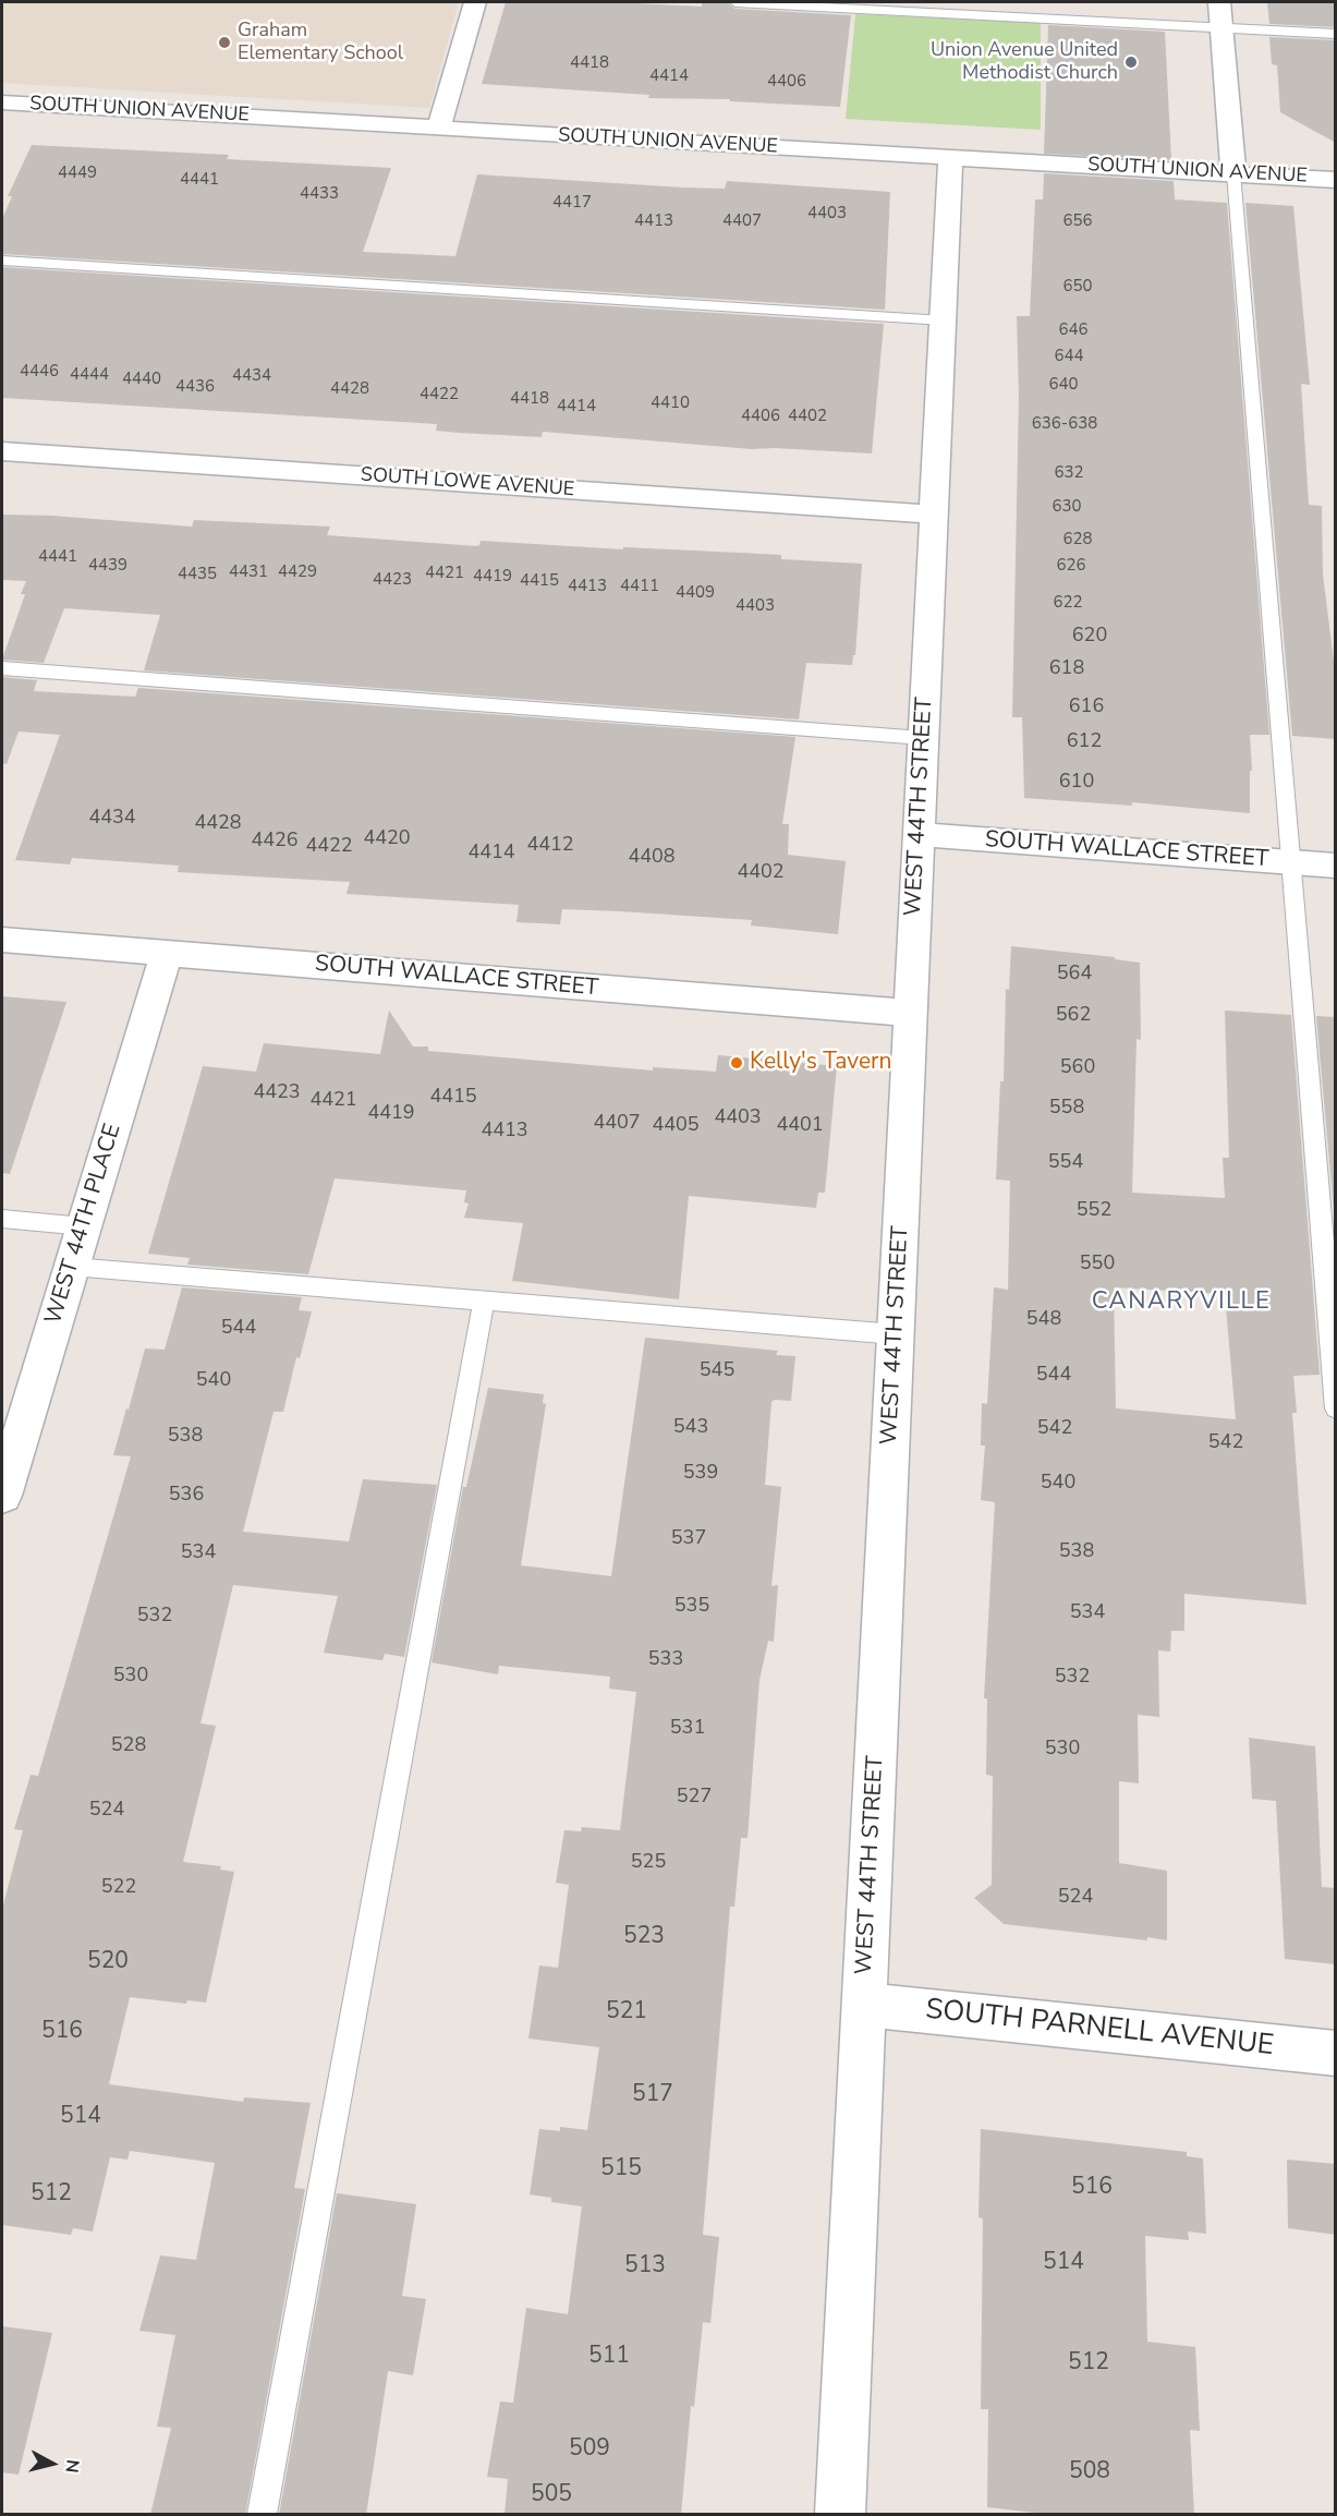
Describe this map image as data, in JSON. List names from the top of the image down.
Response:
{
  "streets": {
    "street": [
      "SOUTH UNION AVENUE",
      "SOUTH LOWE AVENUE",
      "WEST 44TH STREET",
      "SOUTH WALLACE STREET",
      "WEST 44TH PLACE",
      "SOUTH PARNELL AVENUE"
    ]
  },
  "crossings": [
    ["SOUTH UNION AVENUE", "WEST 44TH STREET"],
    ["SOUTH LOWE AVENUE", "WEST 44TH STREET"],
    ["WEST 44TH STREET", "SOUTH WALLACE STREET"],
    ["WEST 44TH STREET", "SOUTH PARNELL AVENUE"],
    ["SOUTH WALLACE STREET", "WEST 44TH PLACE"]
  ],
  "districts": ["CANARYVILLE"],
  "places": ["Graham Elementary School", "Union Avenue United Methodist Church", "Kelly's Tavern"],
  "house_numbers": [
    "4418",
    "4414",
    "4406",
    "4449",
    "4441",
    "4433",
    "4417",
    "4403",
    "4413",
    "4407",
    "656",
    "650",
    "646",
    "644",
    "4446",
    "4444",
    "4434",
    "4440",
    "640",
    "4436",
    "4428",
    "4422",
    "4418",
    "4410",
    "4414",
    "4406",
    "4402",
    "636-638",
    "632",
    "630",
    "628",
    "4441",
    "4439",
    "626",
    "4431",
    "4429",
    "4421",
    "4435",
    "4419",
    "4423",
    "4415",
    "4413",
    "4411",
    "4409",
    "622",
    "4403",
    "620",
    "618",
    "616",
    "612",
    "610",
    "4434",
    "4428",
    "4420",
    "4426",
    "4412",
    "4422",
    "4414",
    "4408",
    "4402",
    "564",
    "562",
    "560",
    "4423",
    "4415",
    "4421",
    "558",
    "4419",
    "4403",
    "4407",
    "4405",
    "4401",
    "4413",
    "554",
    "552",
    "550",
    "548",
    "544",
    "545",
    "544",
    "540",
    "543",
    "542",
    "538",
    "542",
    "539",
    "540",
    "536",
    "537",
    "538",
    "534",
    "535",
    "534",
    "532",
    "533",
    "530",
    "532",
    "531",
    "528",
    "530",
    "527",
    "524",
    "525",
    "522",
    "524",
    "523",
    "520",
    "521",
    "516",
    "517",
    "514",
    "515",
    "516",
    "512",
    "514",
    "513",
    "511",
    "512",
    "509",
    "508",
    "505"
  ],
  "north": "right"
}
